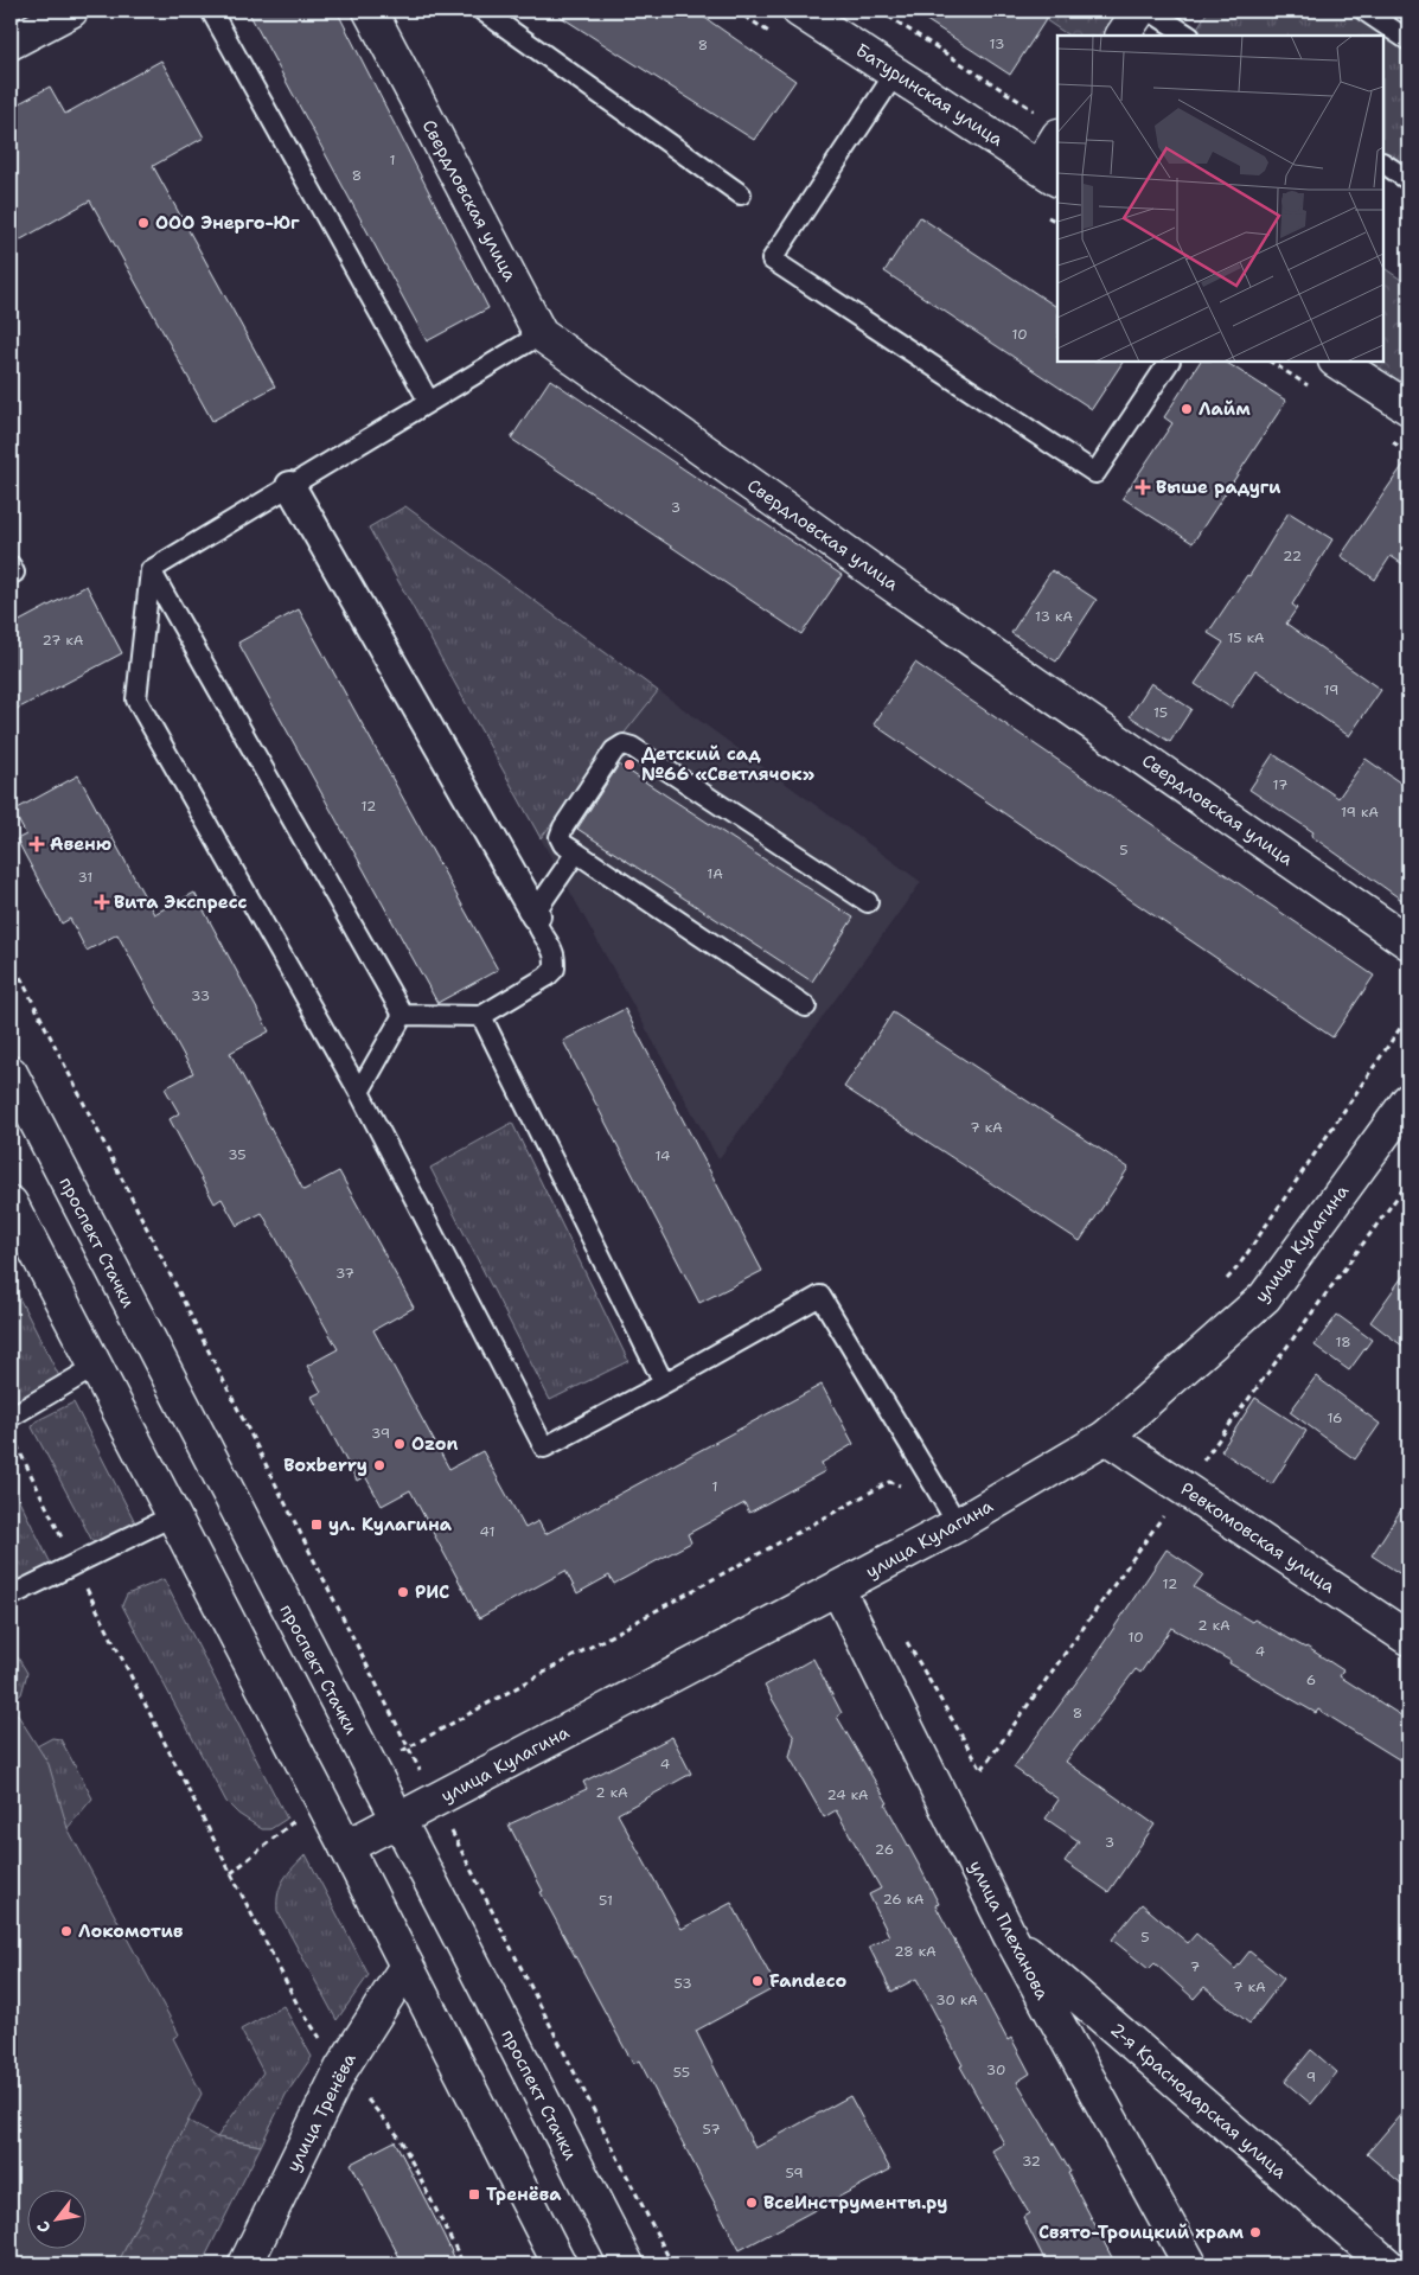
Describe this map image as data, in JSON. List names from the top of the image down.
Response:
{
  "streets": {
    "street": [
      "Батуринская улица",
      "Свердловская улица",
      "проспект Стачки",
      "улица Кулагина",
      "Ревкомовская улица",
      "улица Плеханова",
      "2-я Краснодарская улица",
      "улица Тренёва"
    ]
  },
  "crossings": [
    ["проспект Стачки", "улица Кулагина"],
    ["улица Кулагина", "Ревкомовская улица"],
    ["улица Кулагина", "улица Плеханова"],
    ["улица Плеханова", "2-я Краснодарская улица"]
  ],
  "places": {
    "other": [
      "ООО Энерго-Юг",
      "Лайм",
      "Детский сад №66 «Светлячок»",
      "Ozon",
      "Boxberry",
      "РИС",
      "Локомотив",
      "Fandeco",
      "ВсеИнструменты.ру",
      "Свято-Троицкий храм"
    ],
    "health": ["Выше радуги", "Авеню", "Вита Экспресс"],
    "transit": ["ул. Кулагина", "Тренёва"]
  },
  "house_numbers": [
    "13",
    "8",
    "1",
    "8",
    "10",
    "3",
    "22",
    "13 кА",
    "15 кА",
    "27 кА",
    "19",
    "15",
    "17",
    "12",
    "19 кА",
    "5",
    "1А",
    "31",
    "33",
    "7 кА",
    "35",
    "14",
    "37",
    "18",
    "16",
    "39",
    "1",
    "41",
    "12",
    "2 кА",
    "10",
    "4",
    "6",
    "8",
    "4",
    "2 кА",
    "24 кА",
    "3",
    "26",
    "26 кА",
    "51",
    "5",
    "28 кА",
    "7",
    "53",
    "7 кА",
    "30 кА",
    "30",
    "55",
    "9",
    "57",
    "32",
    "59"
  ],
  "north": "bottom left"
}
